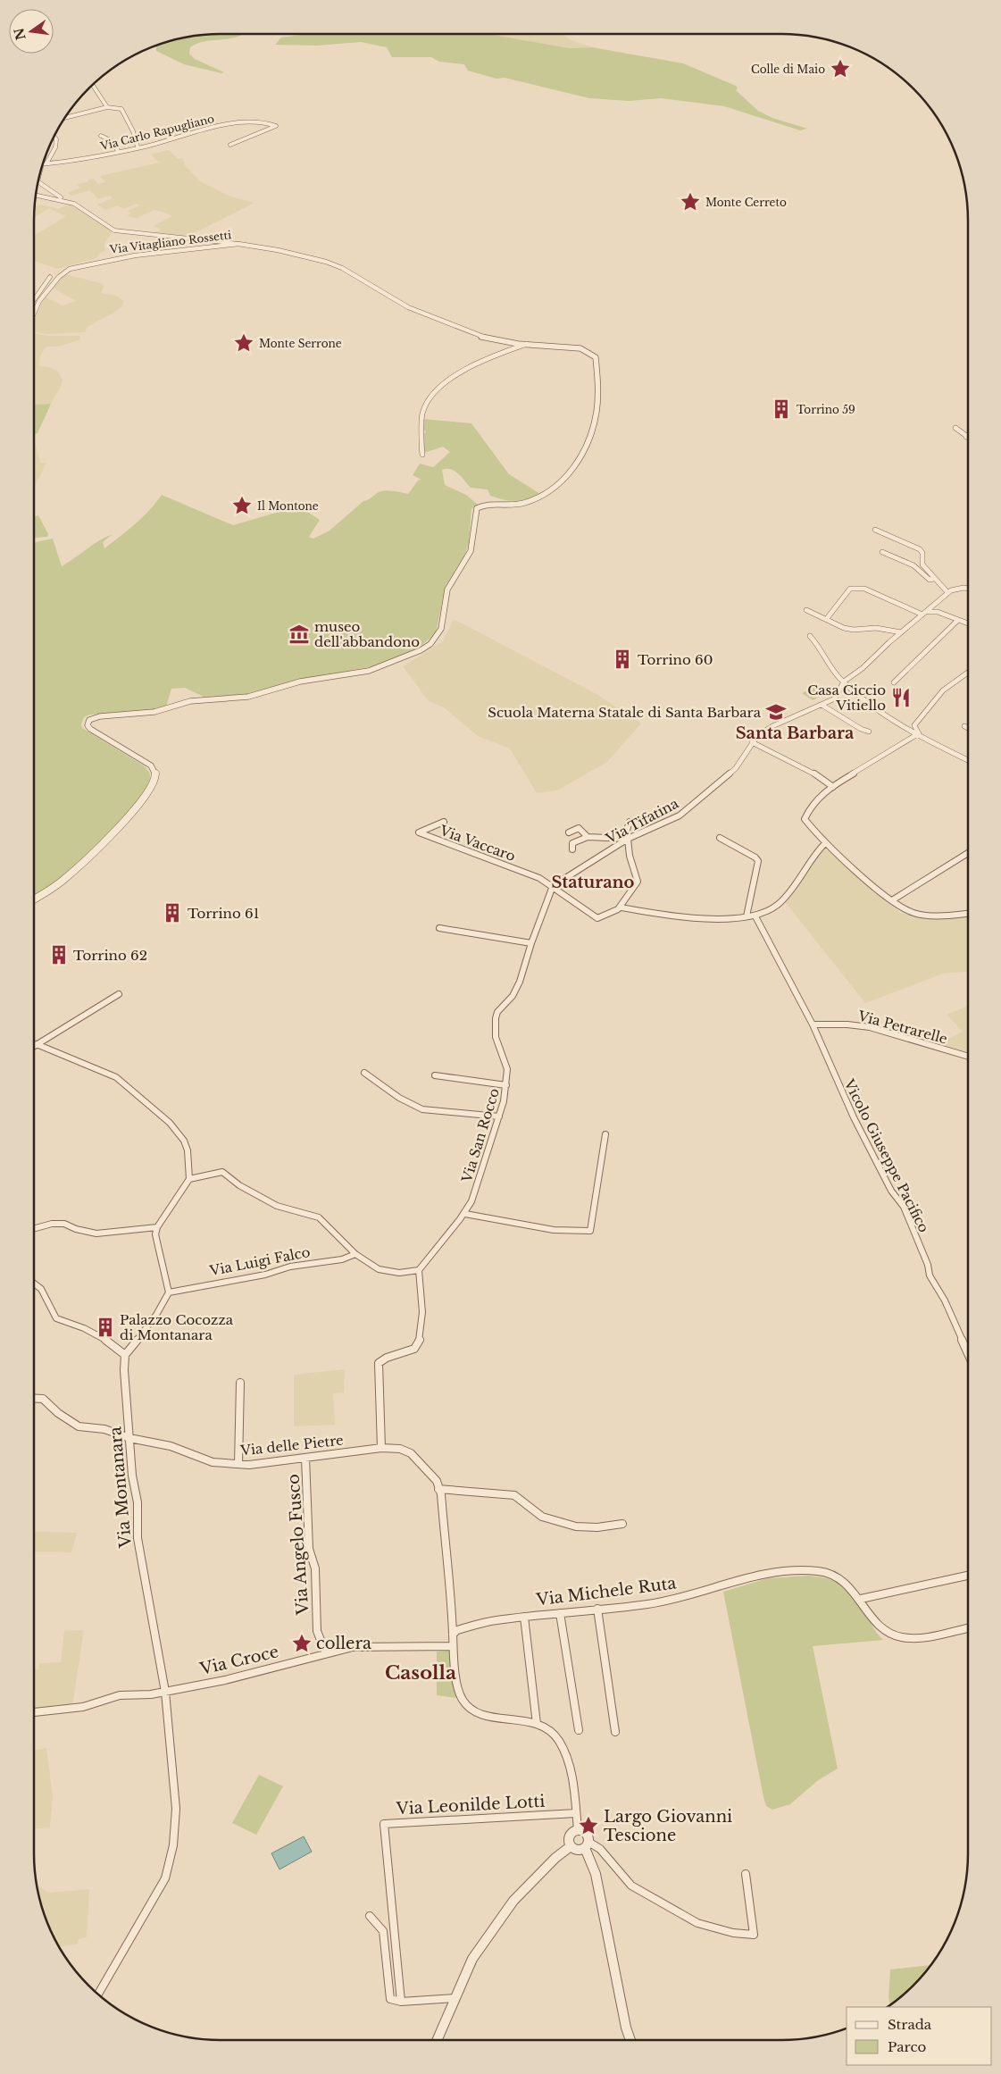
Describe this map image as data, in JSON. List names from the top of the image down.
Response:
{
  "streets": {
    "street": [
      "Via Carlo Rapugliano",
      "Via Vitagliano Rossetti",
      "Via Tifatina",
      "Via Vaccaro",
      "Via Petrarelle",
      "Via San Rocco",
      "Vicolo Giuseppe Pacifico",
      "Via Luigi Falco",
      "Via delle Pietre",
      "Via Montanara",
      "Via Angelo Fusco",
      "Via Michele Ruta",
      "Via Croce",
      "Via Leonilde Lotti"
    ]
  },
  "crossings": [
    ["Via Tifatina", "Via Vaccaro"],
    ["Via Petrarelle", "Vicolo Giuseppe Pacifico"],
    ["Via delle Pietre", "Via Montanara"],
    ["Via delle Pietre", "Via Angelo Fusco"],
    ["Via Montanara", "Via Croce"],
    ["Via Angelo Fusco", "Via Croce"]
  ],
  "districts": ["Santa Barbara", "Staturano", "Casolla"],
  "places": {
    "place": [
      "Colle di Maio",
      "Monte Cerreto",
      "Monte Serrone",
      "Il Montone",
      "collera",
      "Largo Giovanni Tescione"
    ],
    "building": [
      "Torrino 59",
      "Torrino 60",
      "Torrino 61",
      "Torrino 62",
      "Palazzo Cocozza di Montanara"
    ],
    "museum": ["museo dell'abbandono"],
    "restaurant": ["Casa Ciccio Vitiello"],
    "school or university": ["Scuola Materna Statale di Santa Barbara"]
  },
  "legend": ["Strada", "Parco"],
  "north": "left"
}
